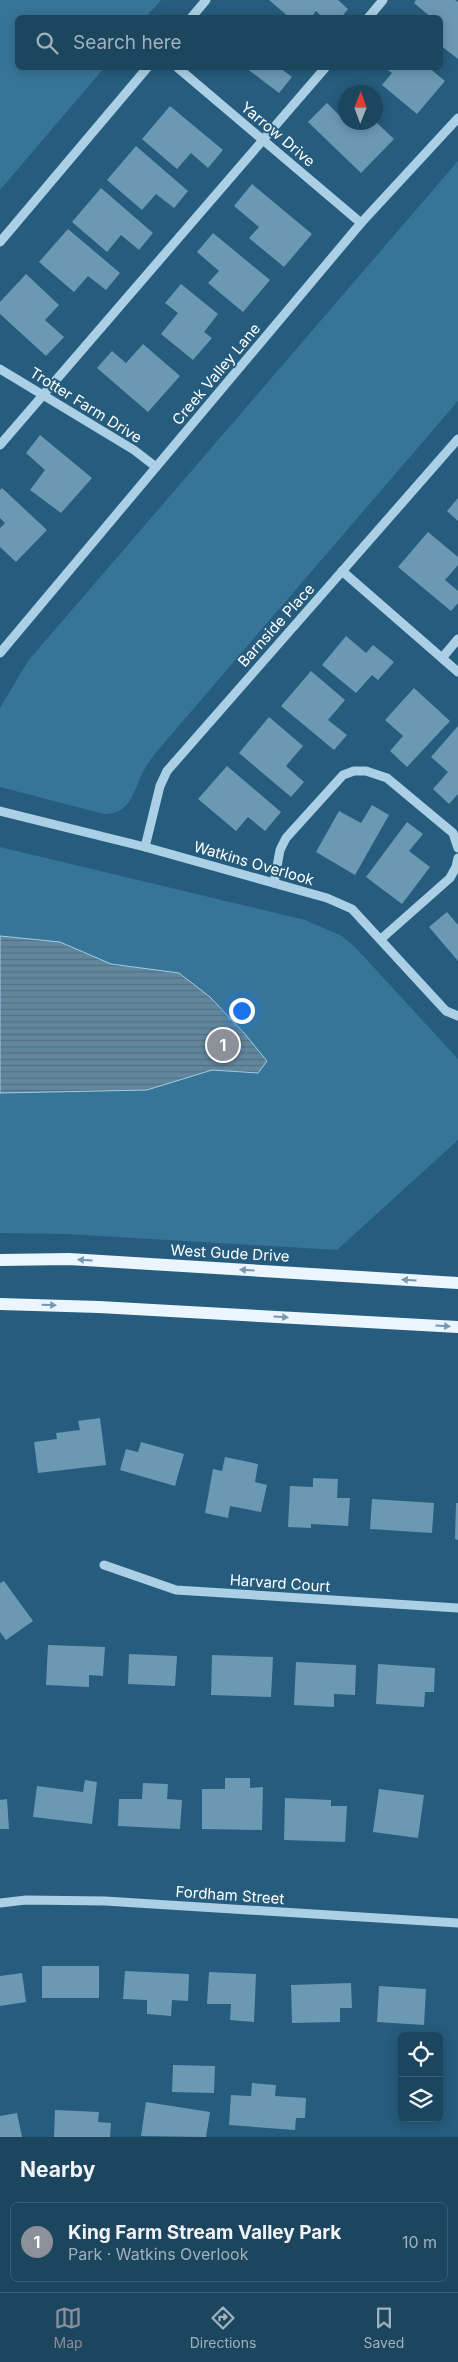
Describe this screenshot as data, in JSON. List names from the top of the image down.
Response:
{
  "streets": {
    "main road": ["West Gude Drive"],
    "street": [
      "Yarrow Drive",
      "Creek Valley Lane",
      "Trotter Farm Drive",
      "Barnside Place",
      "Watkins Overlook",
      "Harvard Court",
      "Fordham Street"
    ]
  },
  "crossings": [
    ["Yarrow Drive", "Creek Valley Lane"],
    ["Creek Valley Lane", "Trotter Farm Drive"],
    ["Barnside Place", "Watkins Overlook"]
  ],
  "north": "top",
  "page": {
    "search": "Search here",
    "pins": "1",
    "heading": "Nearby",
    "list": [
      {
        "mark": "1",
        "name": "King Farm Stream Valley Park",
        "note": "Park · Watkins Overlook",
        "value": "10 m"
      }
    ],
    "nav": ["Map", "Directions", "Saved"]
  }
}
